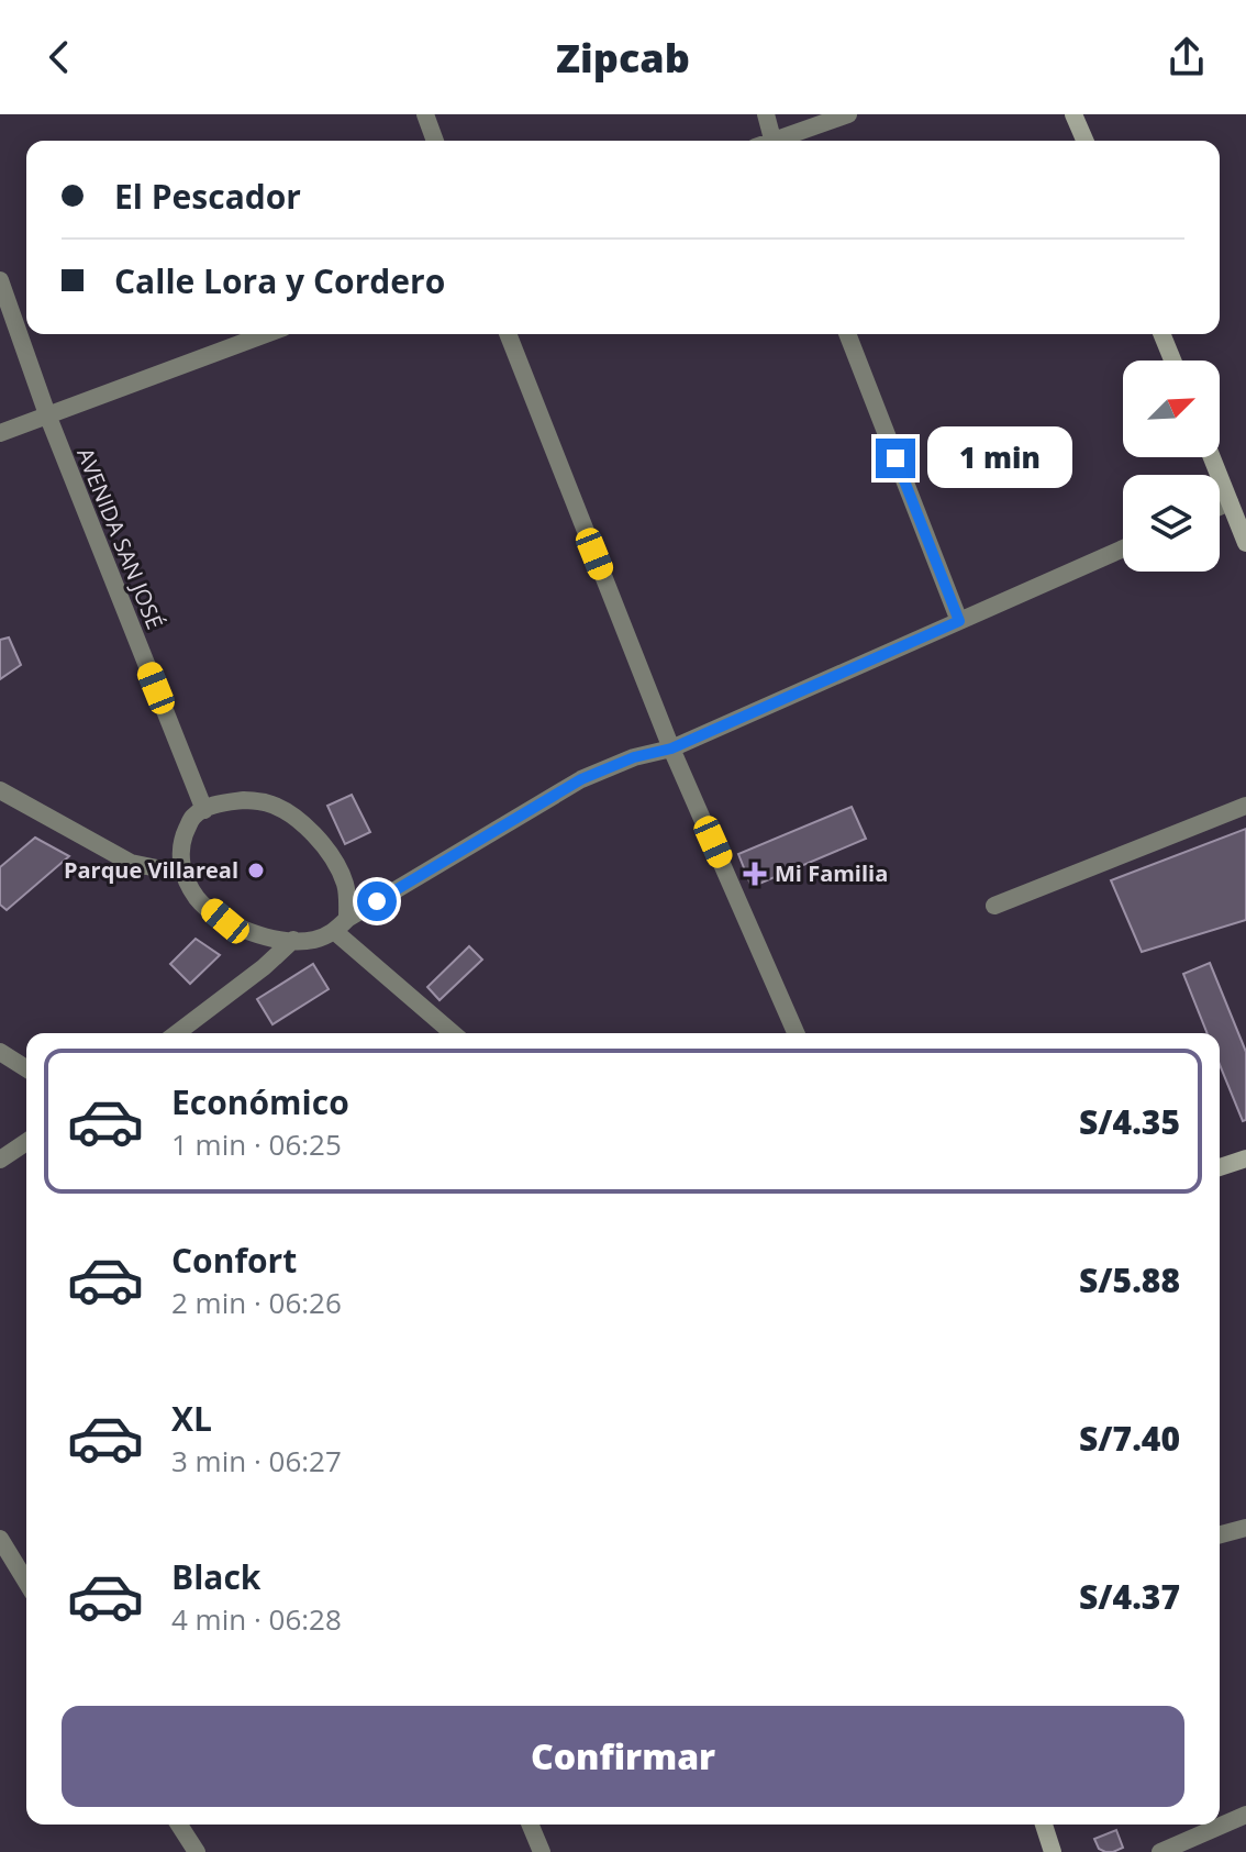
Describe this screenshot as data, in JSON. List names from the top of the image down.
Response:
{
  "streets": {
    "street": ["AVENIDA SAN JOSÉ"]
  },
  "places": {
    "other": ["Parque Villareal"],
    "health": ["Mi Familia"]
  },
  "north": "top right",
  "page": {
    "header": "Zipcab",
    "banner": ["El Pescador", "Calle Lora y Cordero"],
    "bubble": "1 min",
    "list": [
      {
        "name": "Económico",
        "note": "1 min · 06:25",
        "value": "S/4.35"
      },
      {
        "name": "Confort",
        "note": "2 min · 06:26",
        "value": "S/5.88"
      },
      {
        "name": "XL",
        "note": "3 min · 06:27",
        "value": "S/7.40"
      },
      {
        "name": "Black",
        "note": "4 min · 06:28",
        "value": "S/4.37"
      }
    ],
    "buttons": "Confirmar"
  }
}
